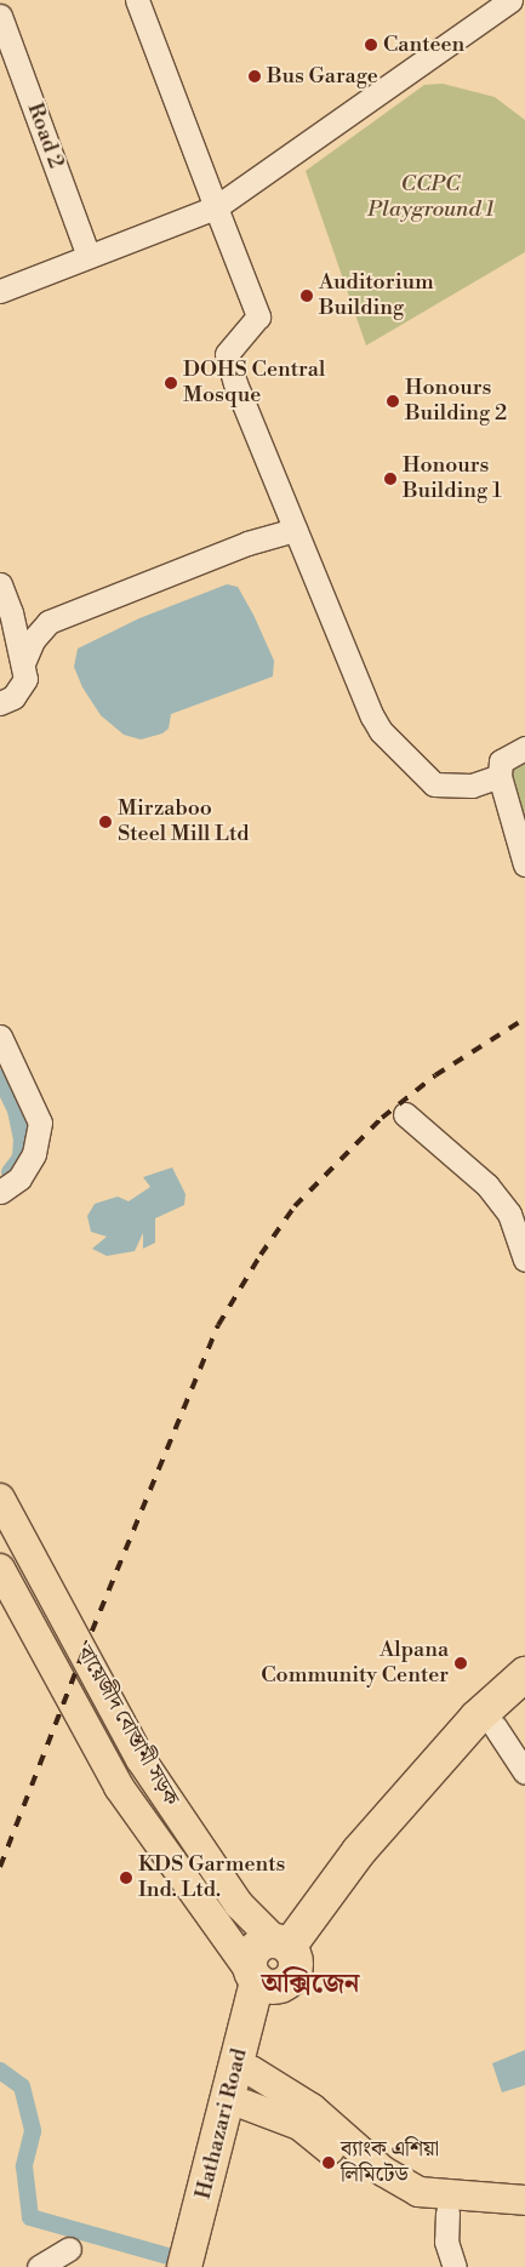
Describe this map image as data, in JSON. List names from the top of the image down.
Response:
{
  "streets": {
    "highway": ["Hathazari Road"],
    "main road": ["বায়েজীদ বোস্তামী সড়ক"],
    "street": ["Road 2"]
  },
  "crossings": [
    ["বায়েজীদ বোস্তামী সড়ক", "Hathazari Road"]
  ],
  "districts": ["অক্সিজেন"],
  "parks": ["CCPC Playground 1"],
  "places": [
    "Canteen",
    "Bus Garage",
    "Auditorium Building",
    "DOHS Central Mosque",
    "Honours Building 2",
    "Honours Building 1",
    "Mirzaboo Steel Mill Ltd",
    "Alpana Community Center",
    "KDS Garments Ind. Ltd.",
    "ব্যাংক এশিয়া লিমিটেড"
  ]
}
